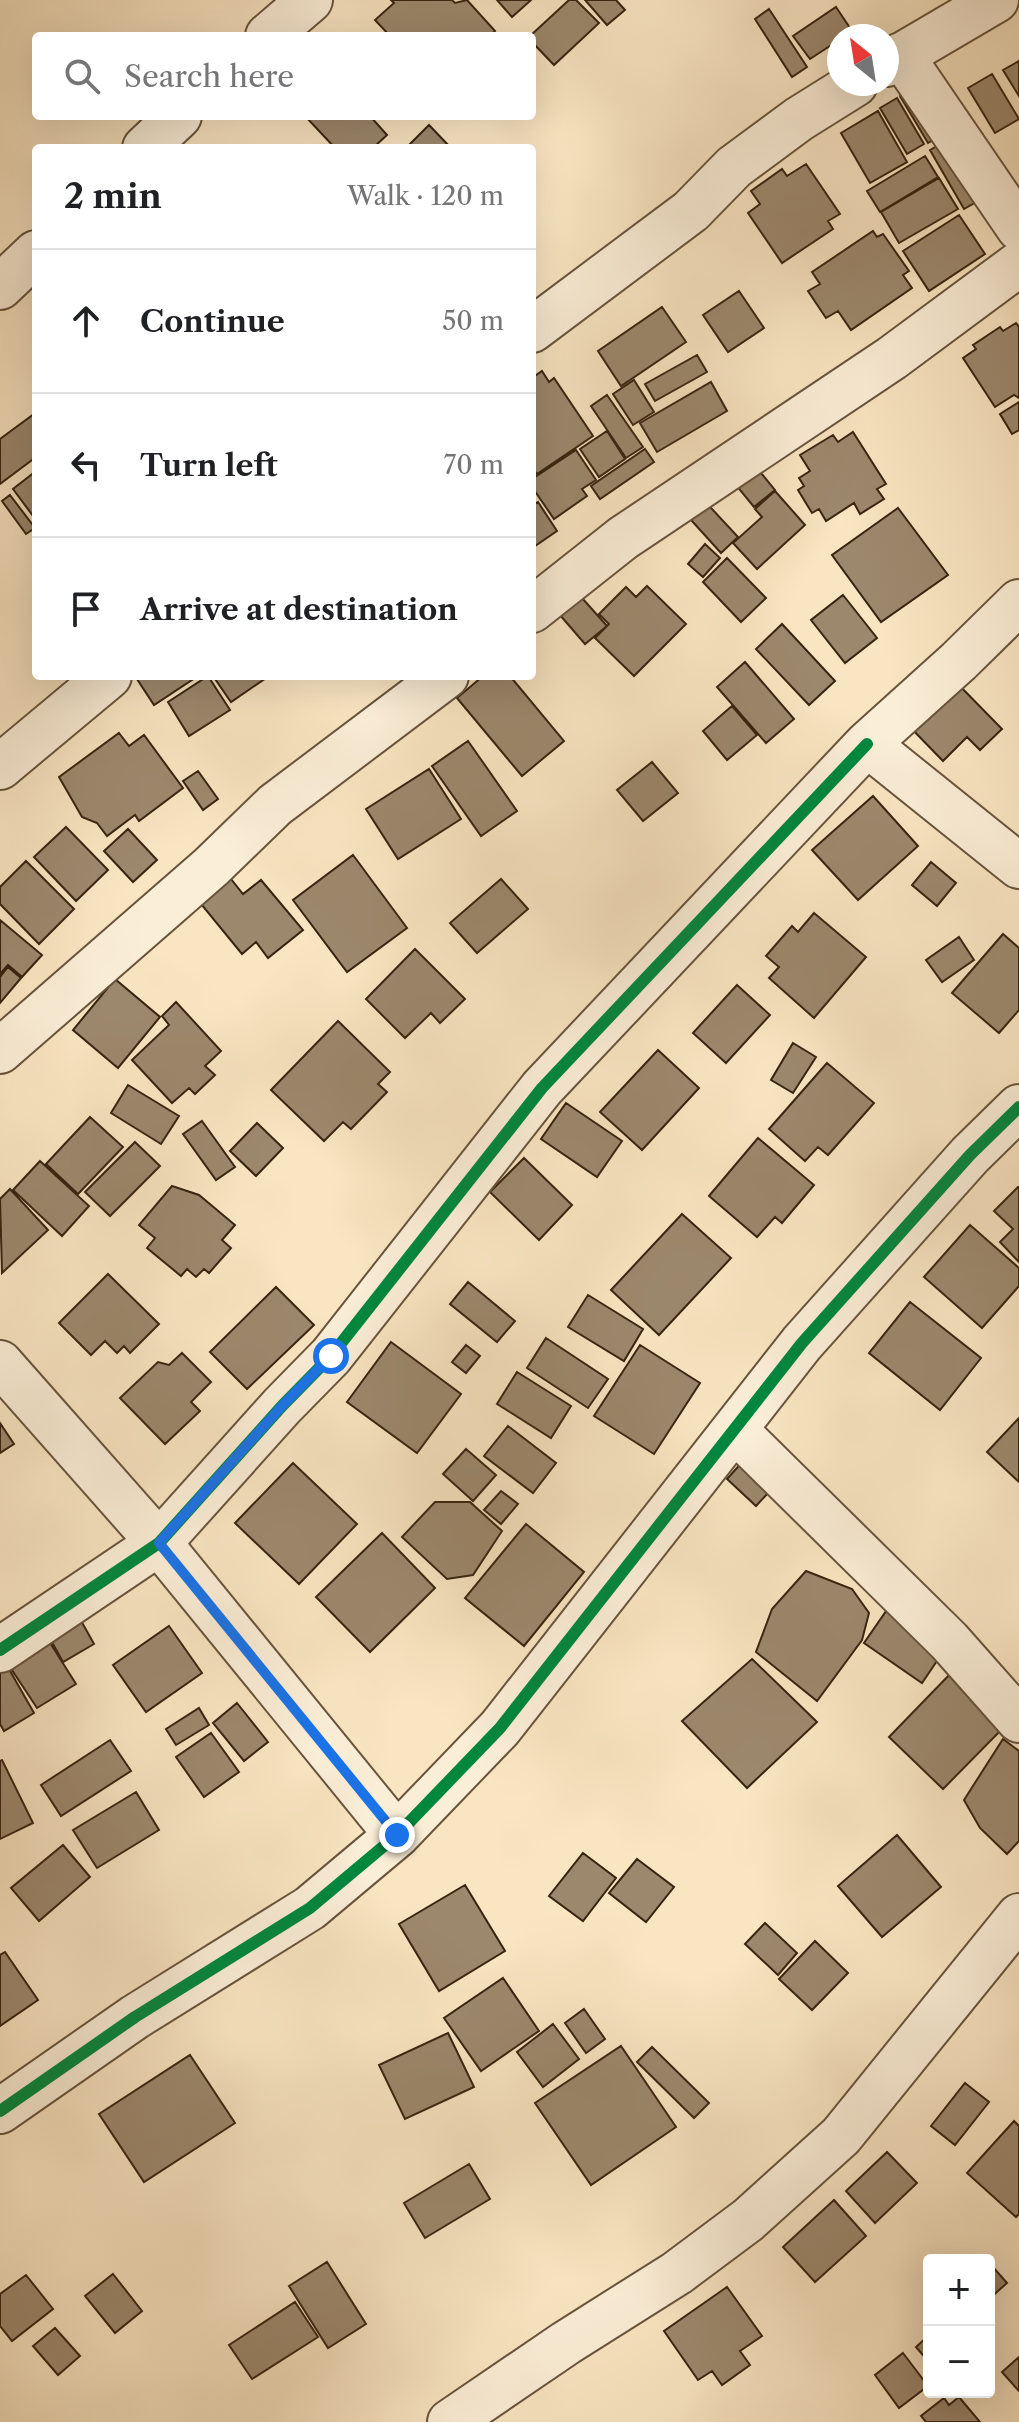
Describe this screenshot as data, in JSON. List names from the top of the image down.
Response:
{
  "north": "top left",
  "page": {
    "search": "Search here",
    "heading": ["2 min", "Walk · 120 m"],
    "list": [
      ["Continue", "50 m"],
      ["Turn left", "70 m"],
      "Arrive at destination"
    ],
    "map_buttons": ["+", "−"]
  }
}
